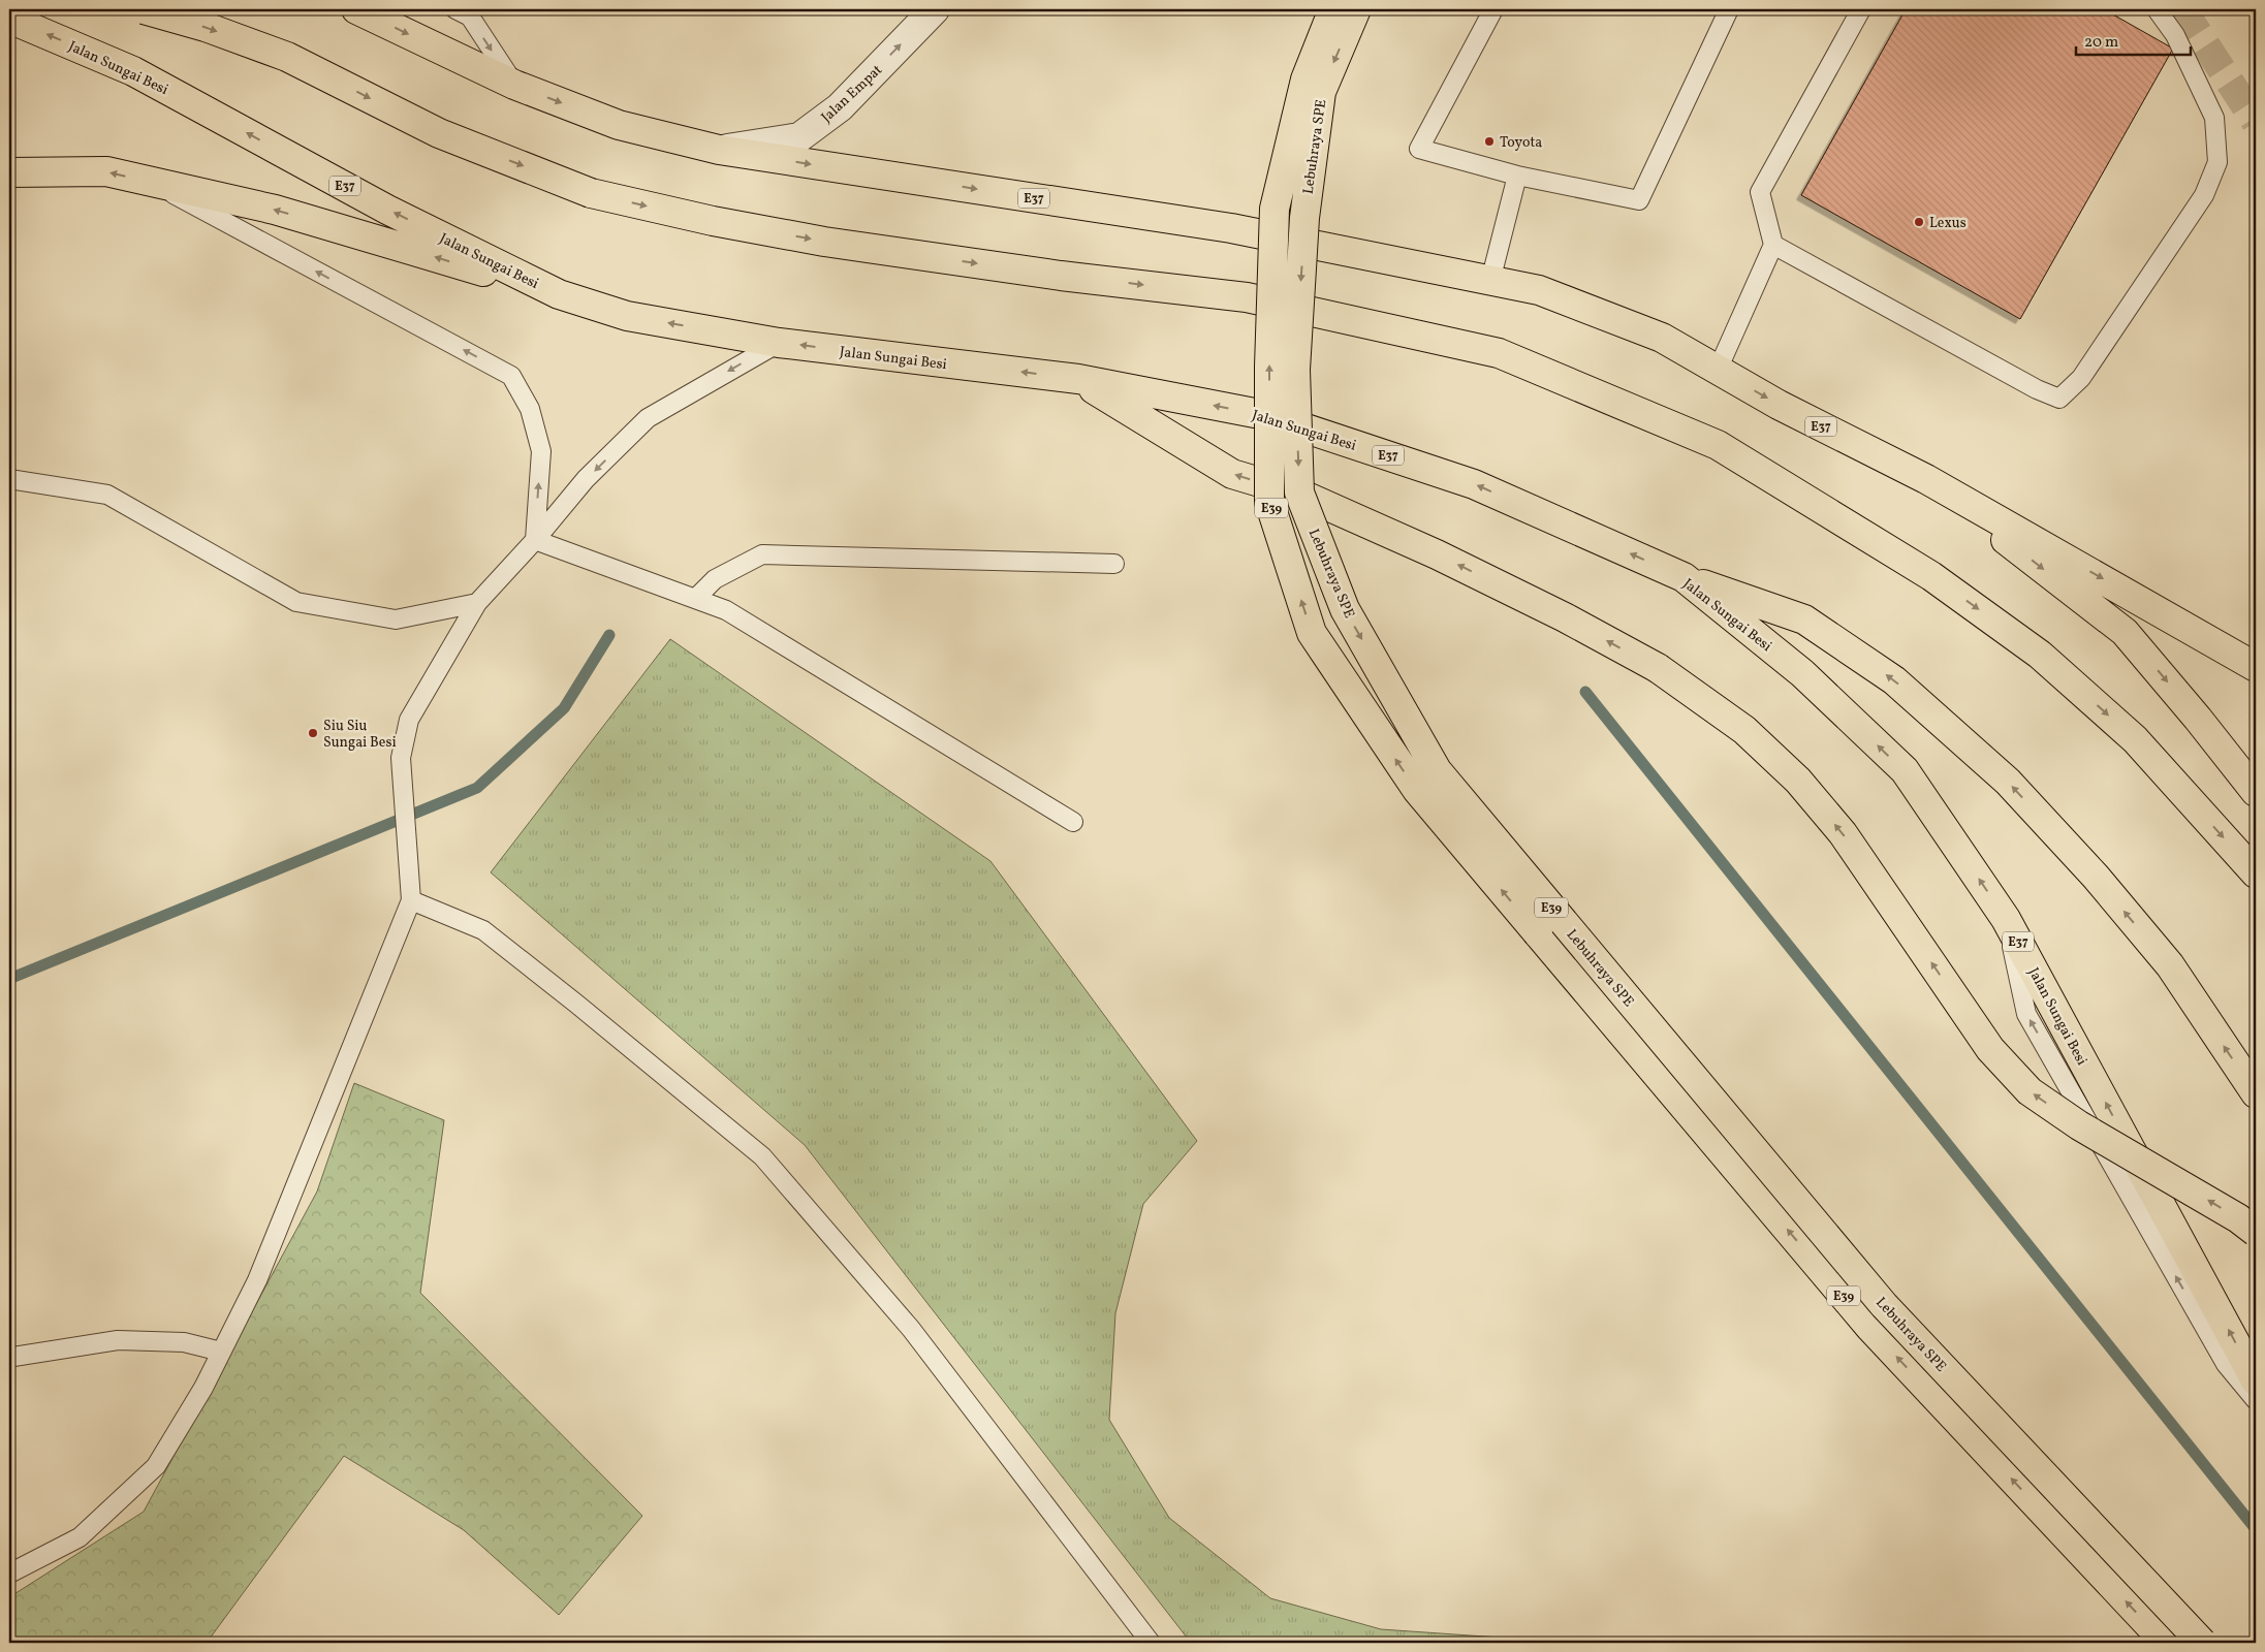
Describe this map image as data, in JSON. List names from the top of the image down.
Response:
{
  "streets": {
    "main road": [
      "Jalan Sungai Besi",
      "Lebuhraya SPE",
      "E37",
      "E39"
    ],
    "street": ["Jalan Empat"]
  },
  "crossings": [
    ["Jalan Empat", "E37"]
  ],
  "one_way": ["Jalan Empat"],
  "places": ["Toyota", "Lexus", "Siu Siu Sungai Besi"],
  "scale_bar": "20 m"
}
